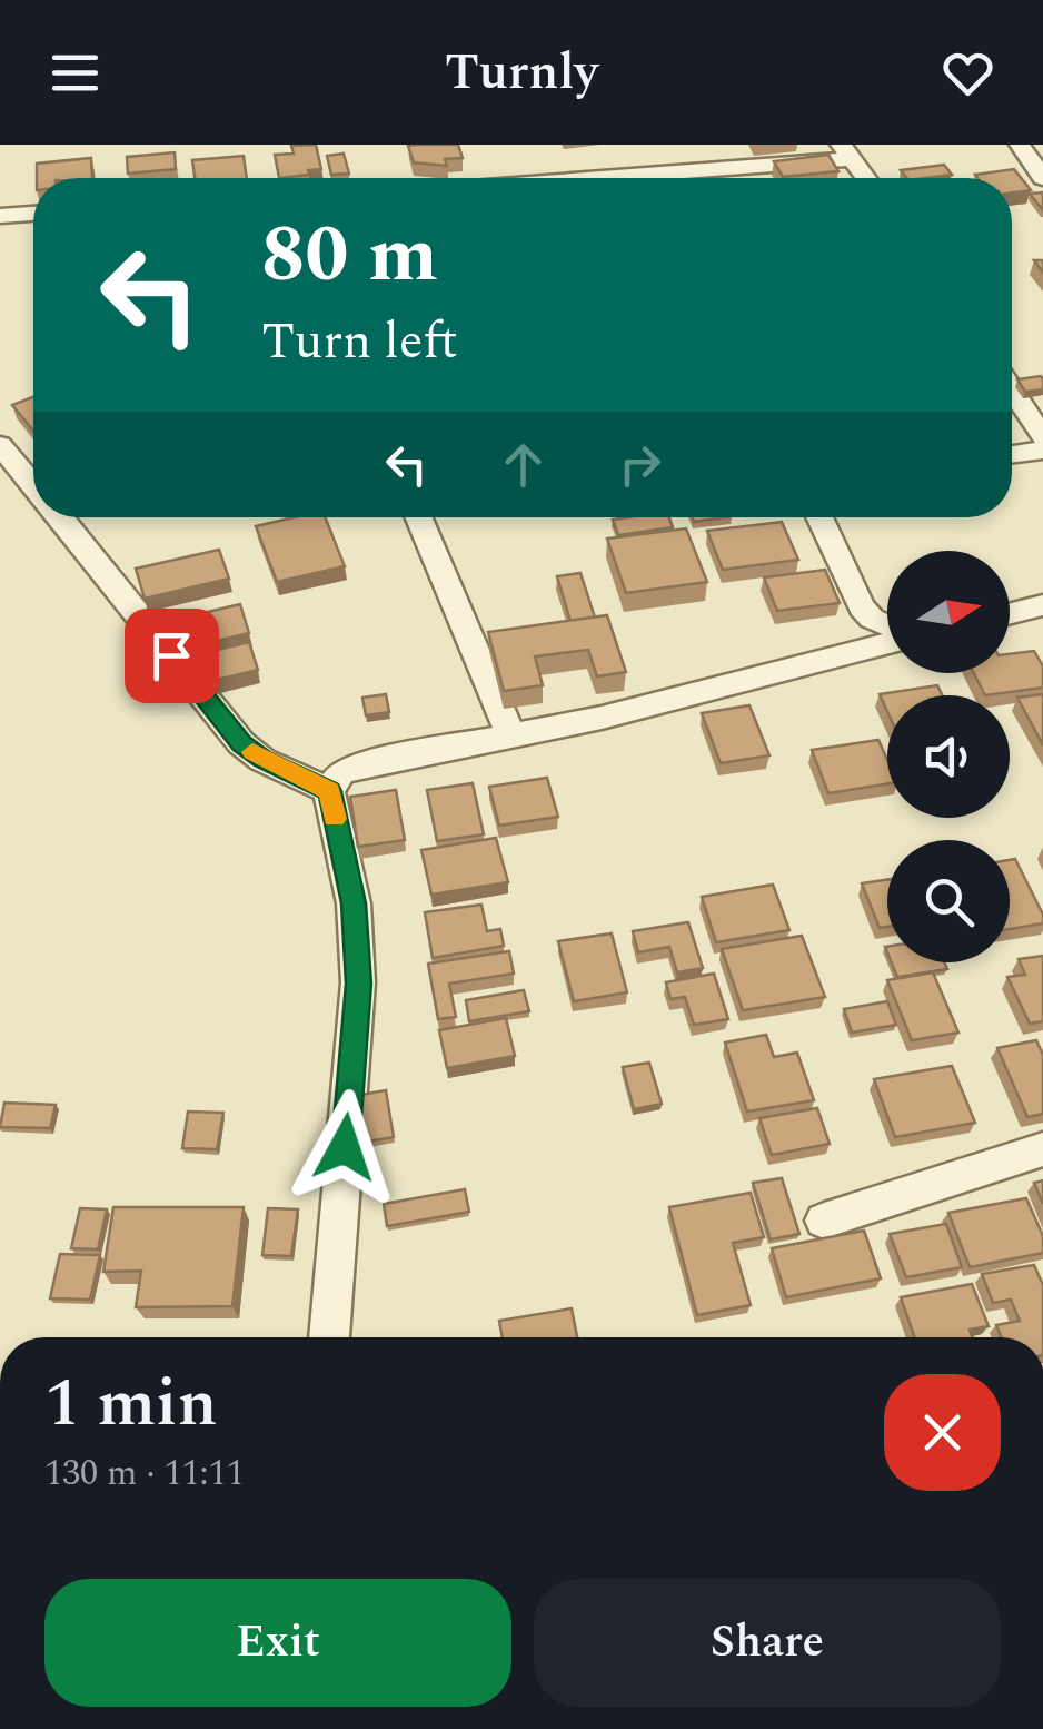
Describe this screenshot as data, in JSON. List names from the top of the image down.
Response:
{
  "north": "right",
  "page": {
    "header": "Turnly",
    "turn": ["80 m", "Turn left"],
    "heading": ["1 min", "130 m · 11:11"],
    "buttons": ["Exit", "Share"]
  }
}
